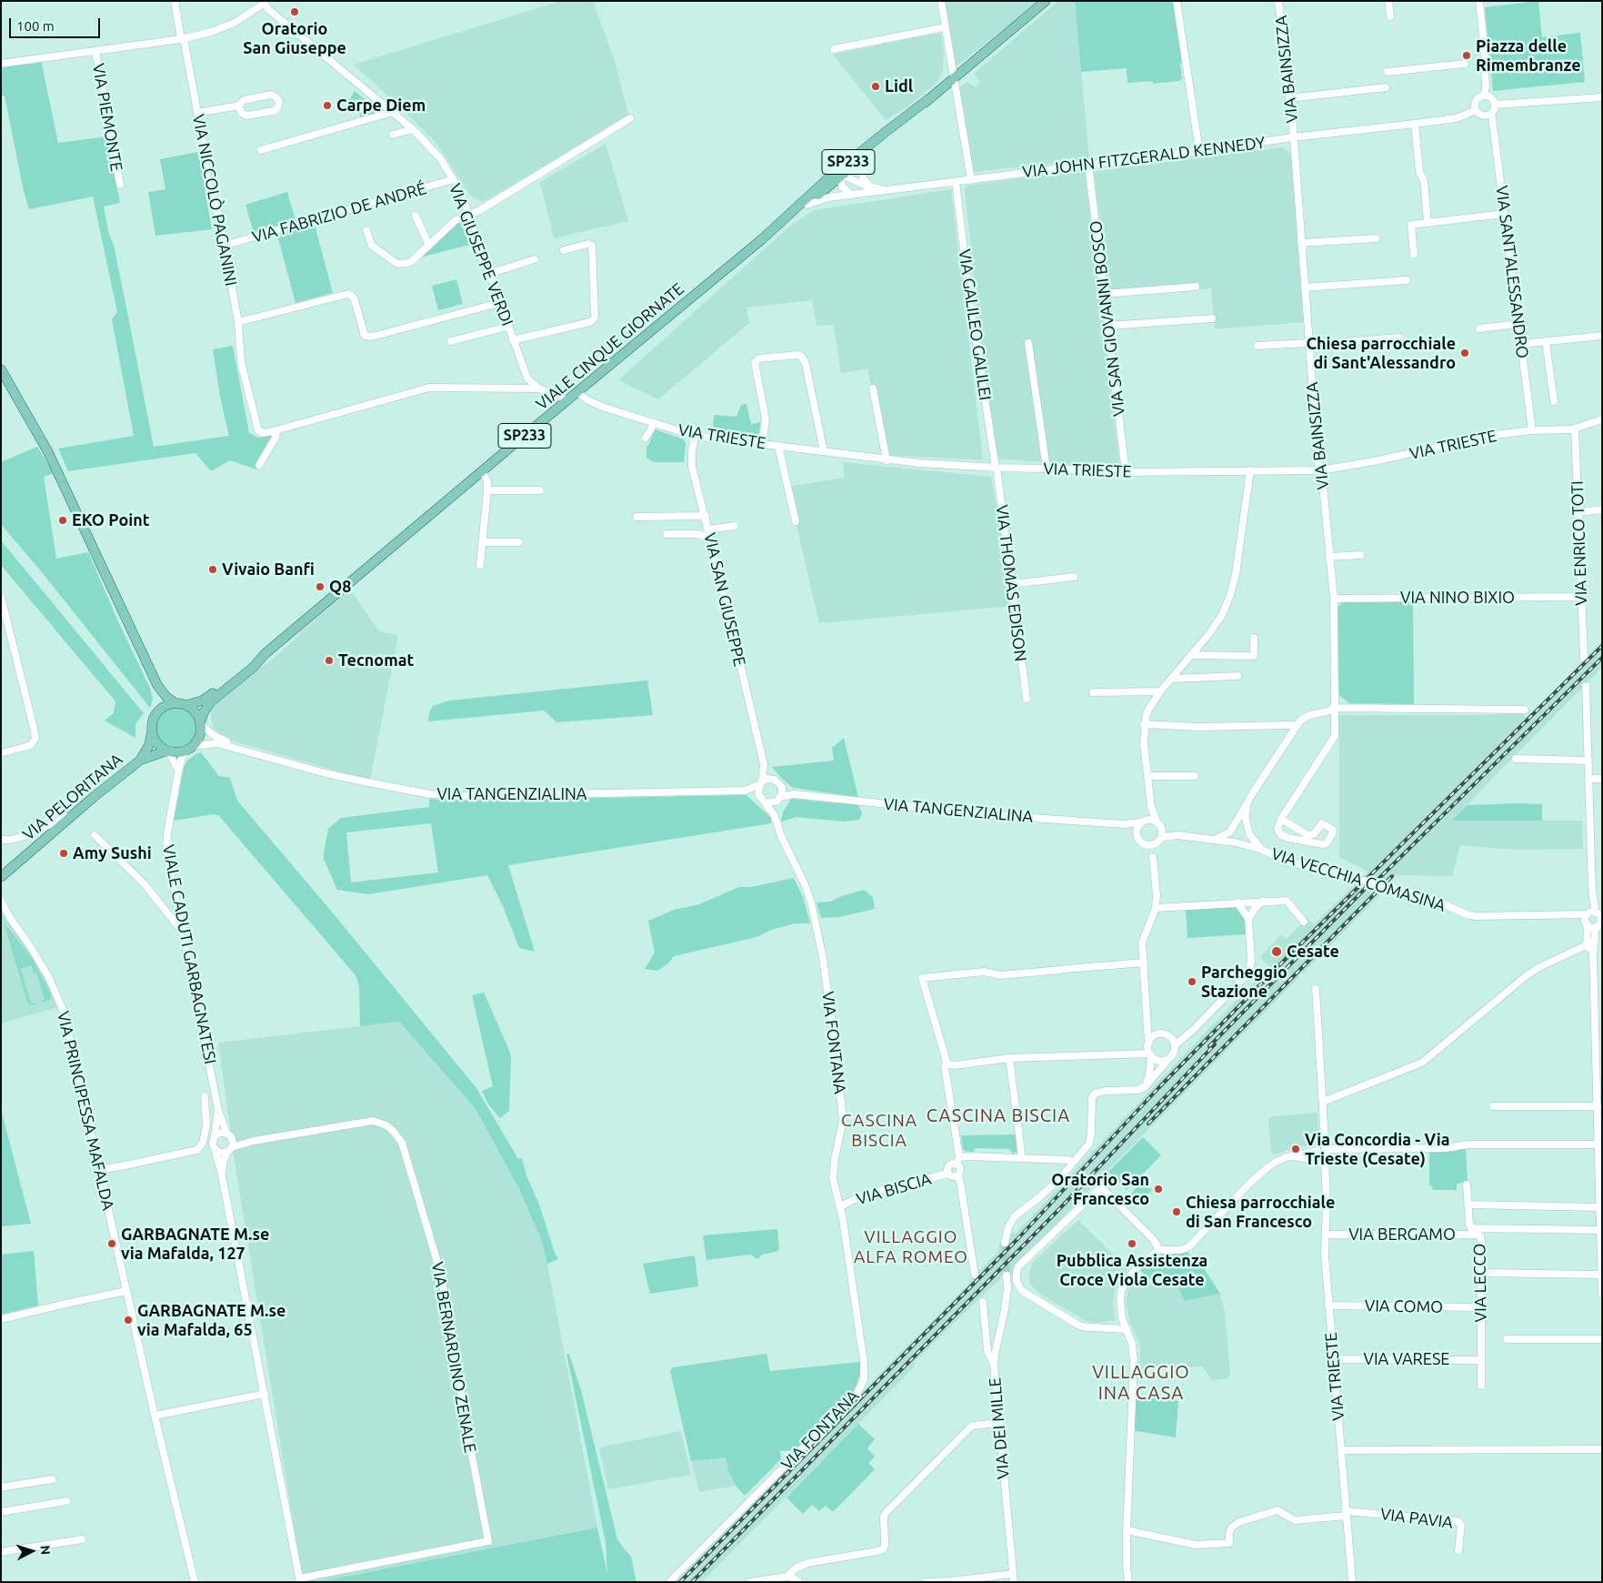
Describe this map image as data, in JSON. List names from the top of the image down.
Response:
{
  "streets": {
    "main road": ["SP233", "VIALE CINQUE GIORNATE", "VIA PELORITANA"],
    "street": [
      "VIA BAINSIZZA",
      "VIA PIEMONTE",
      "VIA JOHN FITZGERALD KENNEDY",
      "VIA NICCOLÒ PAGANINI",
      "VIA FABRIZIO DE ANDRÉ",
      "VIA GIUSEPPE VERDI",
      "VIA SANT'ALESSANDRO",
      "VIA SAN GIOVANNI BOSCO",
      "VIA GALILEO GALILEI",
      "VIA TRIESTE",
      "VIA ENRICO TOTI",
      "VIA THOMAS EDISON",
      "VIA NINO BIXIO",
      "VIA SAN GIUSEPPE",
      "VIA TANGENZIALINA",
      "VIA VECCHIA COMASINA",
      "VIALE CADUTI GARBAGNATESI",
      "VIA FONTANA",
      "VIA PRINCIPESSA MAFALDA",
      "VIA BISCIA",
      "VIA BERGAMO",
      "VIA LECCO",
      "VIA COMO",
      "VIA BERNARDINO ZENALE",
      "VIA VARESE",
      "VIA DEI MILLE",
      "VIA PAVIA"
    ]
  },
  "crossings": [
    ["VIA BAINSIZZA", "VIA JOHN FITZGERALD KENNEDY"],
    ["VIA BAINSIZZA", "VIA TRIESTE"],
    ["VIA BAINSIZZA", "VIA NINO BIXIO"],
    ["VIA JOHN FITZGERALD KENNEDY", "VIA SANT'ALESSANDRO"],
    ["VIA JOHN FITZGERALD KENNEDY", "VIA SAN GIOVANNI BOSCO"],
    ["VIA JOHN FITZGERALD KENNEDY", "VIA GALILEO GALILEI"],
    ["VIA JOHN FITZGERALD KENNEDY", "VIALE CINQUE GIORNATE"],
    ["VIA NICCOLÒ PAGANINI", "VIA FABRIZIO DE ANDRÉ"],
    ["VIA FABRIZIO DE ANDRÉ", "VIA GIUSEPPE VERDI"],
    ["VIA GIUSEPPE VERDI", "VIALE CINQUE GIORNATE"],
    ["VIA SANT'ALESSANDRO", "VIA TRIESTE"],
    ["VIA SAN GIOVANNI BOSCO", "VIA TRIESTE"],
    ["VIA GALILEO GALILEI", "VIA TRIESTE"],
    ["VIA GALILEO GALILEI", "VIA THOMAS EDISON"],
    ["VIALE CINQUE GIORNATE", "VIA TRIESTE"],
    ["VIA TRIESTE", "VIA ENRICO TOTI"],
    ["VIA TRIESTE", "VIA THOMAS EDISON"],
    ["VIA TRIESTE", "VIA SAN GIUSEPPE"],
    ["VIA TRIESTE", "VIA BERGAMO"],
    ["VIA TRIESTE", "VIA COMO"],
    ["VIA TRIESTE", "VIA VARESE"],
    ["VIA TRIESTE", "VIA PAVIA"],
    ["VIA ENRICO TOTI", "VIA NINO BIXIO"],
    ["VIA SAN GIUSEPPE", "VIA TANGENZIALINA"],
    ["VIA SAN GIUSEPPE", "VIA FONTANA"],
    ["VIA TANGENZIALINA", "VIA PELORITANA"],
    ["VIA TANGENZIALINA", "VIA VECCHIA COMASINA"],
    ["VIA TANGENZIALINA", "VIALE CADUTI GARBAGNATESI"],
    ["VIA TANGENZIALINA", "VIA FONTANA"],
    ["VIA PELORITANA", "VIALE CADUTI GARBAGNATESI"],
    ["VIALE CADUTI GARBAGNATESI", "VIA BERNARDINO ZENALE"],
    ["VIA FONTANA", "VIA BISCIA"],
    ["VIA BERGAMO", "VIA LECCO"],
    ["VIA LECCO", "VIA COMO"],
    ["VIA LECCO", "VIA VARESE"]
  ],
  "districts": [
    "CASCINA BISCIA",
    "CASCINA BISCIA",
    "VILLAGGIO ALFA ROMEO",
    "VILLAGGIO INA CASA"
  ],
  "places": [
    "Oratorio San Giuseppe",
    "Piazza delle Rimembranze",
    "Lidl",
    "Carpe Diem",
    "Chiesa parrocchiale di Sant'Alessandro",
    "EKO Point",
    "Vivaio Banfi",
    "Q8",
    "Tecnomat",
    "Amy Sushi",
    "Cesate",
    "Parcheggio Stazione",
    "Via Concordia - Via Trieste (Cesate)",
    "Oratorio San Francesco",
    "Chiesa parrocchiale di San Francesco",
    "GARBAGNATE M.se via Mafalda, 127",
    "Pubblica Assistenza Croce Viola Cesate",
    "GARBAGNATE M.se via Mafalda, 65"
  ],
  "scale_bar": "100 m",
  "north": "right"
}
